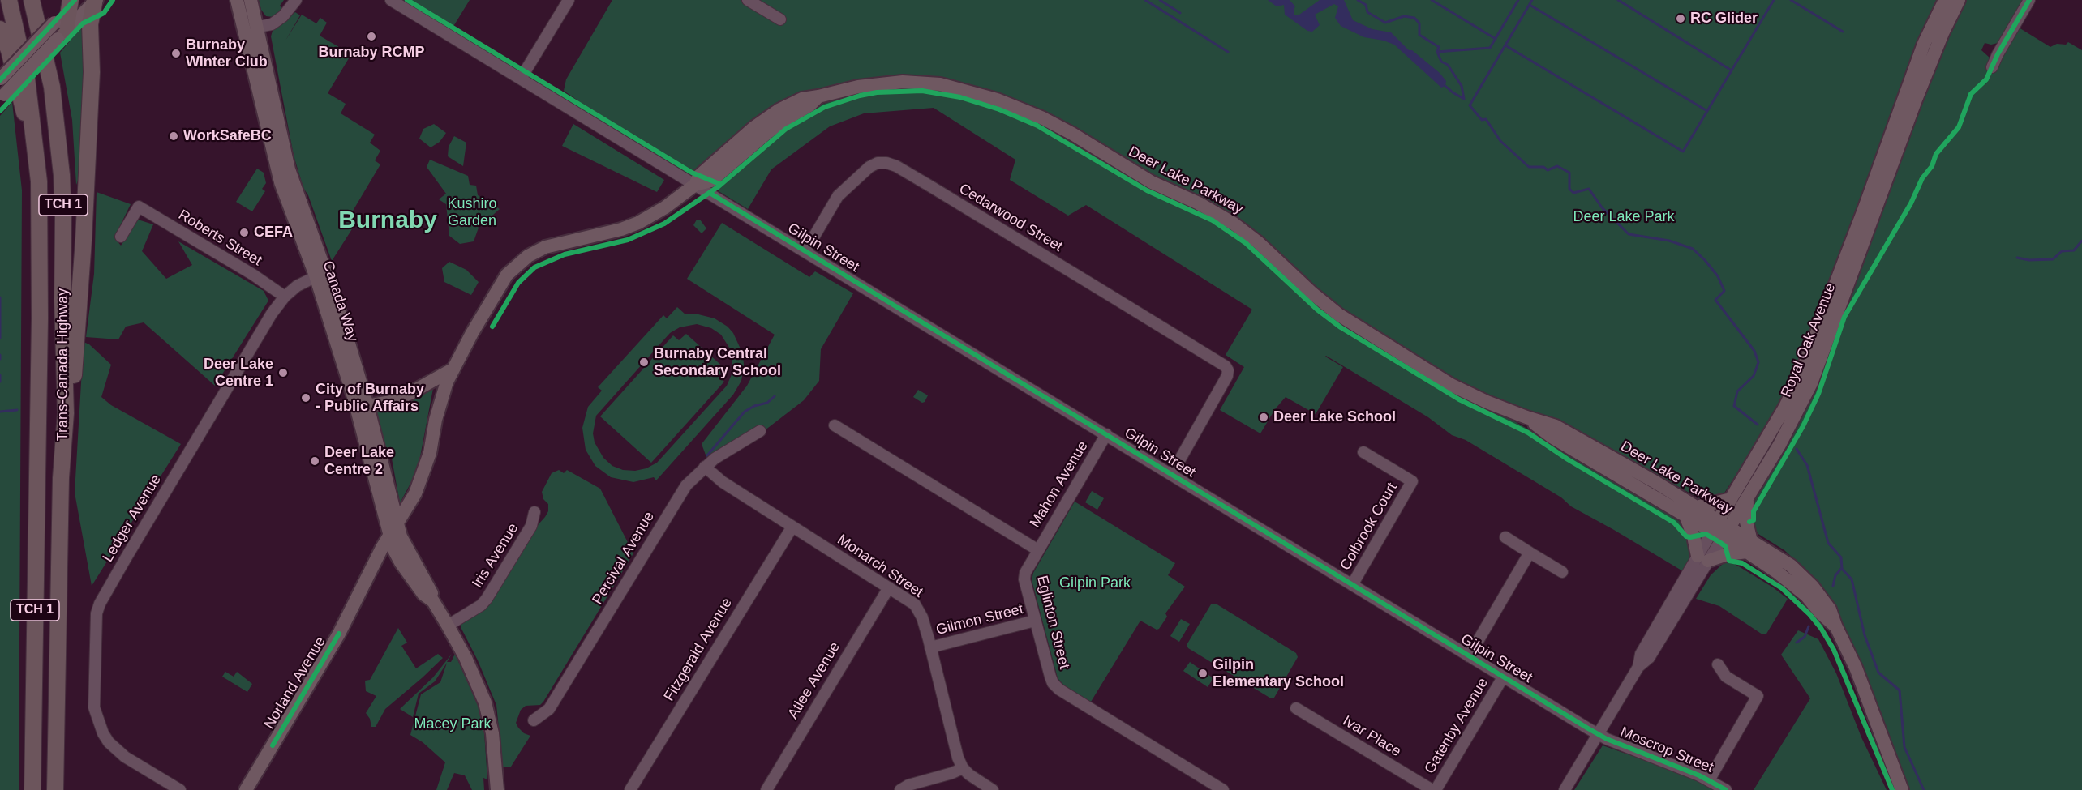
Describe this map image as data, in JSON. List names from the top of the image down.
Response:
{
  "streets": {
    "highway": ["TCH 1", "Trans-Canada Highway"],
    "main road": [
      "Deer Lake Parkway",
      "Canada Way",
      "Royal Oak Avenue",
      "Norland Avenue"
    ],
    "street": [
      "Cedarwood Street",
      "Roberts Street",
      "Gilpin Street",
      "Mahon Avenue",
      "Ledger Avenue",
      "Colbrook Court",
      "Iris Avenue",
      "Percival Avenue",
      "Monarch Street",
      "Gilmon Street",
      "Eglinton Street",
      "Fitzgerald Avenue",
      "Atlee Avenue",
      "Gatenby Avenue",
      "Ivar Place",
      "Moscrop Street"
    ]
  },
  "crossings": [
    ["Deer Lake Parkway", "Gilpin Street"],
    ["Deer Lake Parkway", "Canada Way"],
    ["Deer Lake Parkway", "Royal Oak Avenue"],
    ["Deer Lake Parkway", "Norland Avenue"],
    ["Cedarwood Street", "Gilpin Street"],
    ["Roberts Street", "Ledger Avenue"],
    ["Gilpin Street", "Royal Oak Avenue"],
    ["Gilpin Street", "Mahon Avenue"],
    ["Gilpin Street", "Colbrook Court"],
    ["Gilpin Street", "Gatenby Avenue"],
    ["Gilpin Street", "Moscrop Street"],
    ["Canada Way", "Ledger Avenue"],
    ["Canada Way", "Iris Avenue"],
    ["Canada Way", "Norland Avenue"],
    ["Royal Oak Avenue", "Moscrop Street"],
    ["Mahon Avenue", "Eglinton Street"],
    ["Percival Avenue", "Monarch Street"],
    ["Monarch Street", "Gilmon Street"],
    ["Monarch Street", "Fitzgerald Avenue"],
    ["Monarch Street", "Atlee Avenue"],
    ["Gilmon Street", "Eglinton Street"],
    ["Gatenby Avenue", "Ivar Place"]
  ],
  "districts": ["Burnaby"],
  "parks": [
    "Kushiro Garden",
    "Deer Lake Park",
    "Gilpin Park",
    "Macey Park"
  ],
  "places": [
    "RC Glider",
    "Burnaby RCMP",
    "Burnaby Winter Club",
    "WorkSafeBC",
    "CEFA",
    "Burnaby Central Secondary School",
    "Deer Lake Centre 1",
    "City of Burnaby - Public Affairs",
    "Deer Lake School",
    "Deer Lake Centre 2",
    "Gilpin Elementary School"
  ]
}
